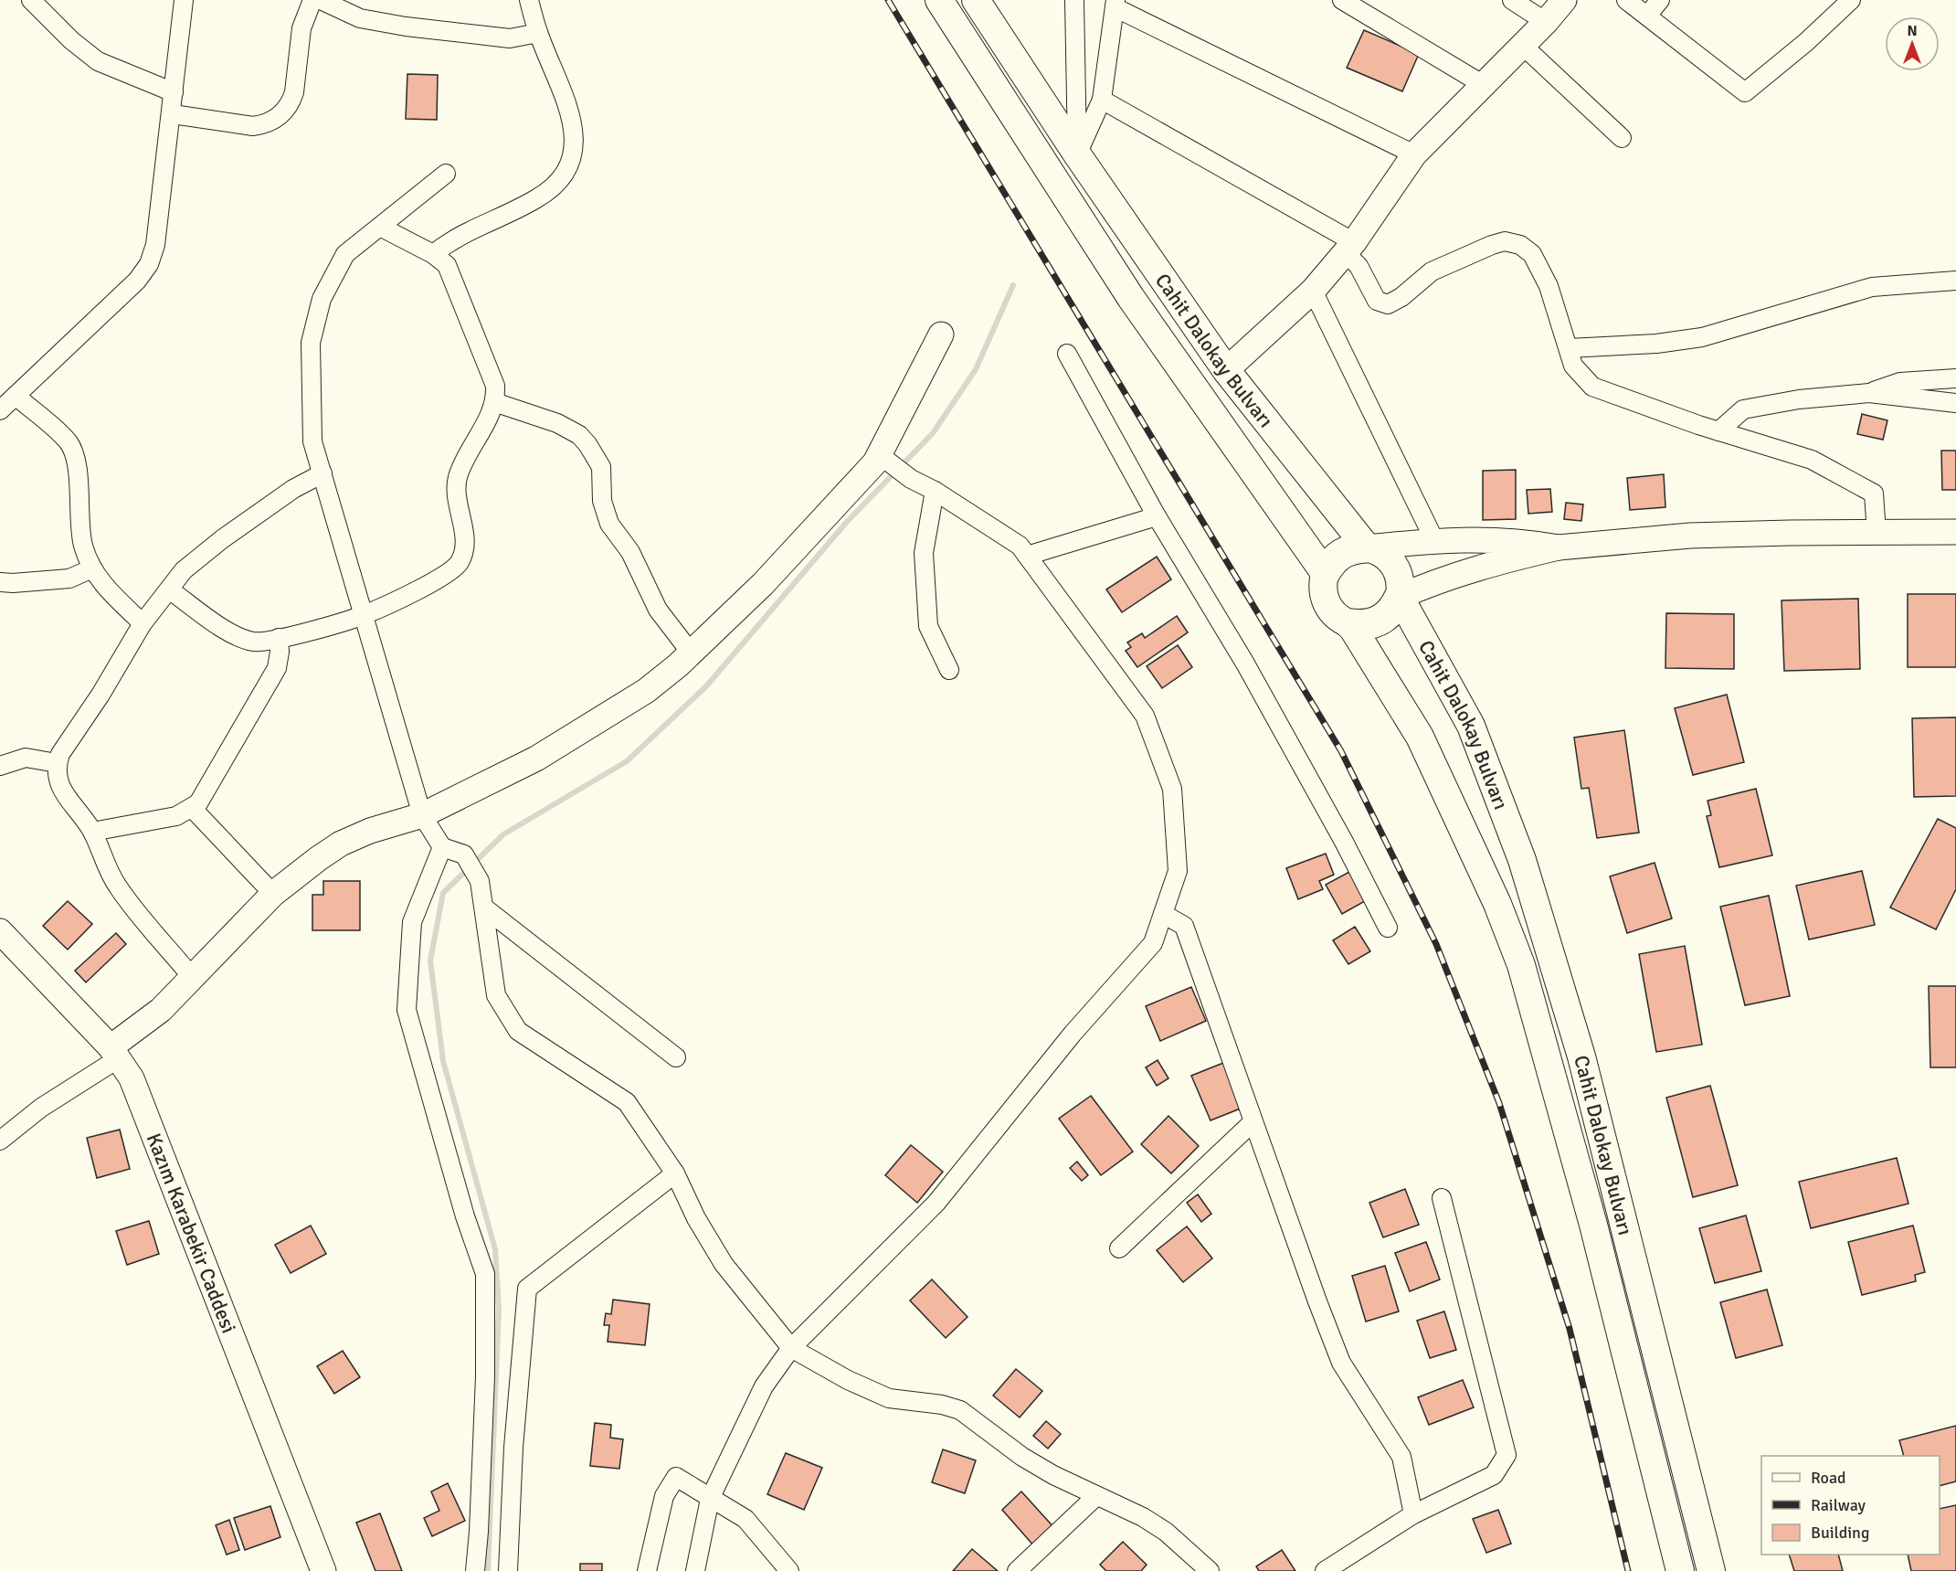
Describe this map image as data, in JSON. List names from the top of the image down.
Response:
{
  "streets": {
    "main road": ["Cahit Dalokay Bulvarı"],
    "street": ["Kazım Karabekir Caddesi"]
  },
  "legend": ["Road", "Railway", "Building"],
  "north": "top"
}
